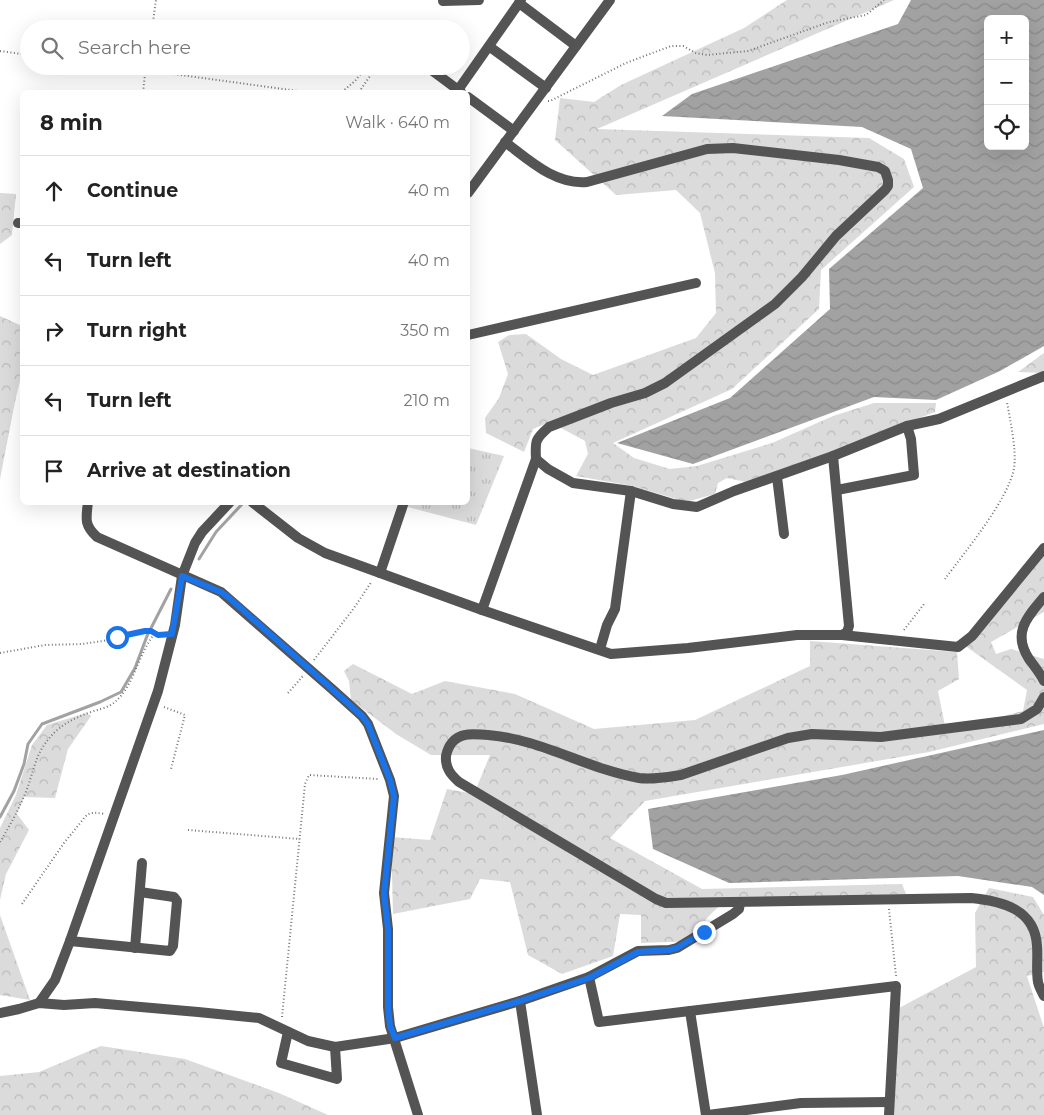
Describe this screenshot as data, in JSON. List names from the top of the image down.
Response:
{
  "page": {
    "map_buttons": ["+", "−"],
    "search": "Search here",
    "heading": ["8 min", "Walk · 640 m"],
    "list": [
      ["Continue", "40 m"],
      ["Turn left", "40 m"],
      ["Turn right", "350 m"],
      ["Turn left", "210 m"],
      "Arrive at destination"
    ]
  }
}
